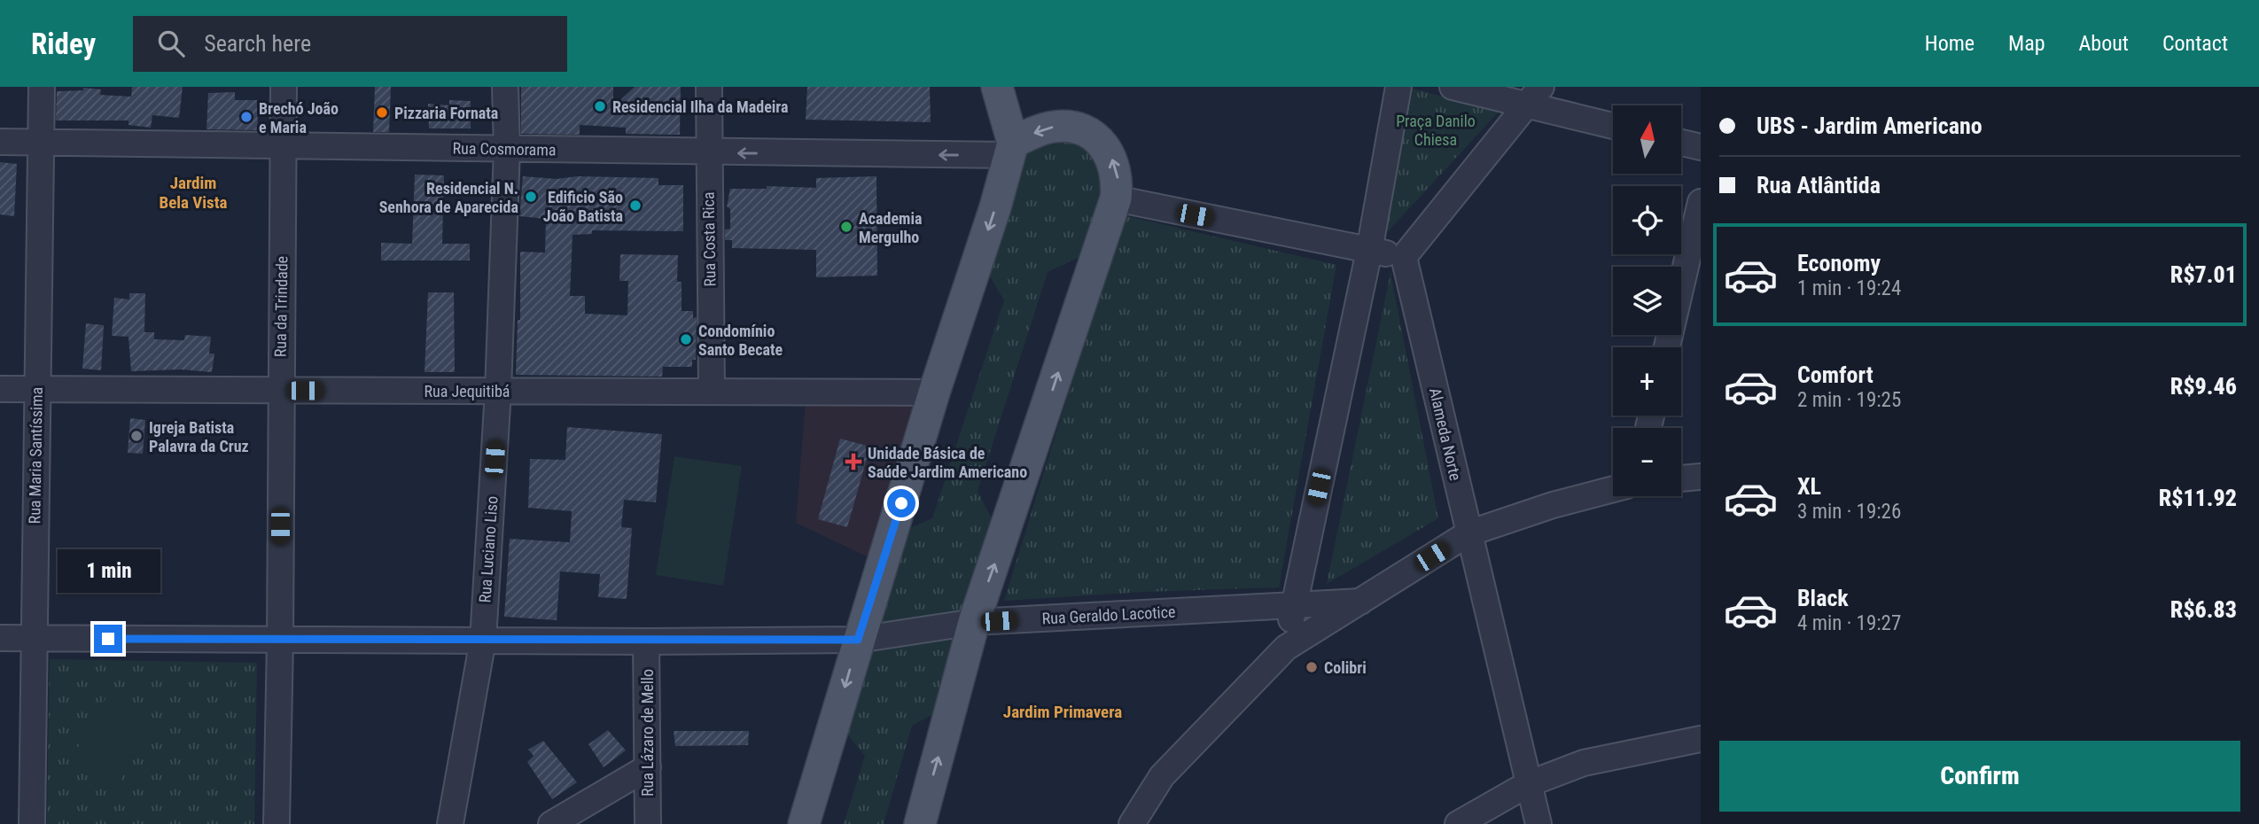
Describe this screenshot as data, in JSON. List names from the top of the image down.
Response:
{
  "streets": {
    "street": [
      "Rua Cosmorama",
      "Rua Costa Rica",
      "Rua da Trindade",
      "Rua Jequitibá",
      "Alameda Norte",
      "Rua Maria Santíssima",
      "Rua Luciano Liso",
      "Rua Geraldo Lacotice",
      "Rua Lázaro de Mello"
    ]
  },
  "crossings": [
    ["Rua Cosmorama", "Rua Costa Rica"],
    ["Rua Cosmorama", "Rua da Trindade"],
    ["Rua Cosmorama", "Rua Maria Santíssima"],
    ["Rua Cosmorama", "Rua Luciano Liso"],
    ["Rua Costa Rica", "Rua Jequitibá"],
    ["Rua da Trindade", "Rua Jequitibá"],
    ["Rua da Trindade", "Rua Geraldo Lacotice"],
    ["Rua Jequitibá", "Rua Maria Santíssima"],
    ["Rua Jequitibá", "Rua Luciano Liso"],
    ["Rua Maria Santíssima", "Rua Geraldo Lacotice"],
    ["Rua Luciano Liso", "Rua Geraldo Lacotice"],
    ["Rua Geraldo Lacotice", "Rua Lázaro de Mello"]
  ],
  "districts": ["Jardim Bela Vista", "Jardim Primavera"],
  "parks": ["Praça Danilo Chiesa"],
  "places": {
    "other": [
      "Residencial Ilha da Madeira",
      "Pizzaria Fornata",
      "Brechó João e Maria",
      "Residencial N. Senhora de Aparecida",
      "Edificio São João Batista",
      "Academia Mergulho",
      "Condomínio Santo Becate",
      "Igreja Batista Palavra da Cruz",
      "Colibri"
    ],
    "health": ["Unidade Básica de Saúde Jardim Americano"]
  },
  "north": "top",
  "page": {
    "header": "Ridey",
    "search": "Search here",
    "nav": [
      "Home",
      "Map",
      "About",
      "Contact"
    ],
    "banner": ["UBS - Jardim Americano", "Rua Atlântida"],
    "map_buttons": ["+", "−"],
    "list": [
      {
        "name": "Economy",
        "note": "1 min · 19:24",
        "value": "R$7.01"
      },
      {
        "name": "Comfort",
        "note": "2 min · 19:25",
        "value": "R$9.46"
      },
      {
        "name": "XL",
        "note": "3 min · 19:26",
        "value": "R$11.92"
      },
      {
        "name": "Black",
        "note": "4 min · 19:27",
        "value": "R$6.83"
      }
    ],
    "bubble": "1 min",
    "buttons": "Confirm"
  }
}
